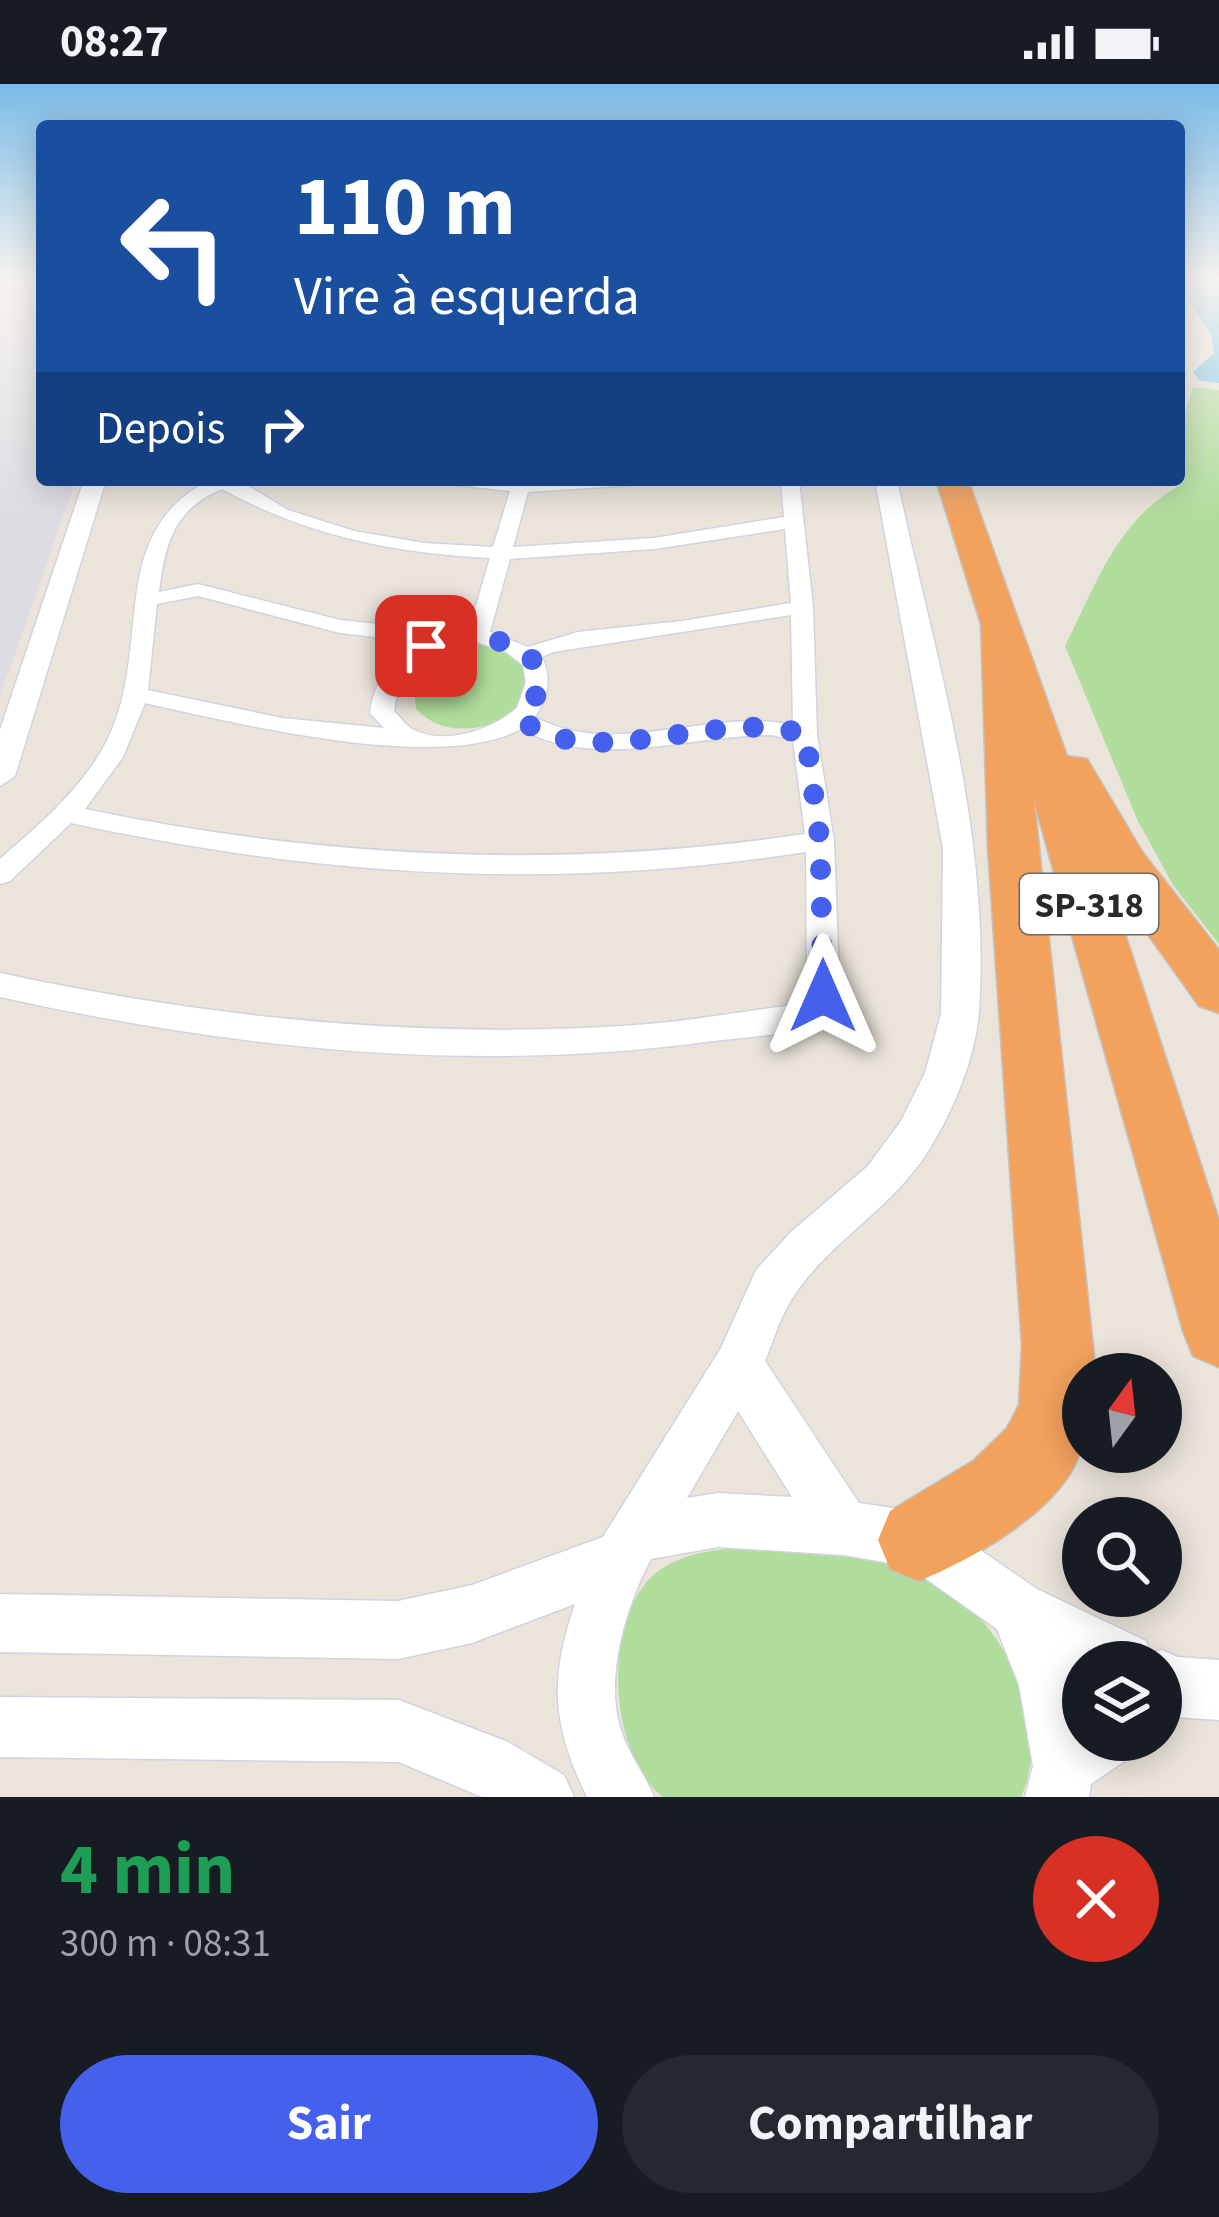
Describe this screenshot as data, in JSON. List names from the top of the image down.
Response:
{
  "streets": {
    "highway": ["SP-318"]
  },
  "north": "top",
  "page": {
    "status": "08:27",
    "turn": ["110 m", "Vire à esquerda"],
    "then": "Depois",
    "heading": ["4 min", "300 m · 08:31"],
    "buttons": ["Sair", "Compartilhar"]
  }
}
